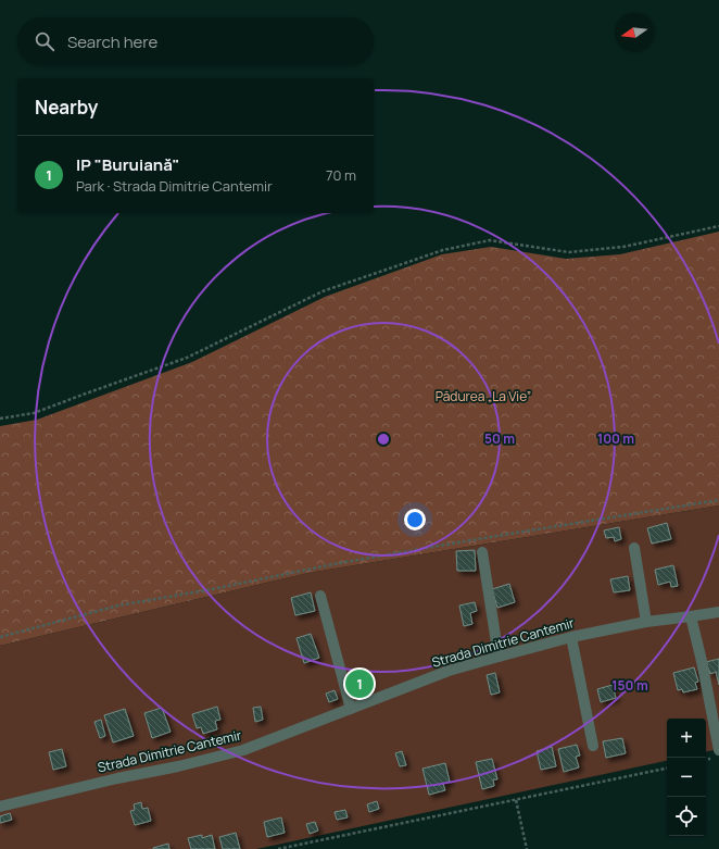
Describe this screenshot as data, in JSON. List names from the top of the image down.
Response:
{
  "streets": {
    "street": ["Strada Dimitrie Cantemir"]
  },
  "parks": ["Pădurea „La Vie”"],
  "north": "left",
  "page": {
    "search": "Search here",
    "heading": "Nearby",
    "list": [
      {
        "mark": "1",
        "name": "IP \"Buruiană\"",
        "note": "Park · Strada Dimitrie Cantemir",
        "value": "70 m"
      }
    ],
    "pins": "1",
    "map_buttons": ["+", "−"]
  },
  "rings": ["50 m", "100 m", "150 m"]
}
